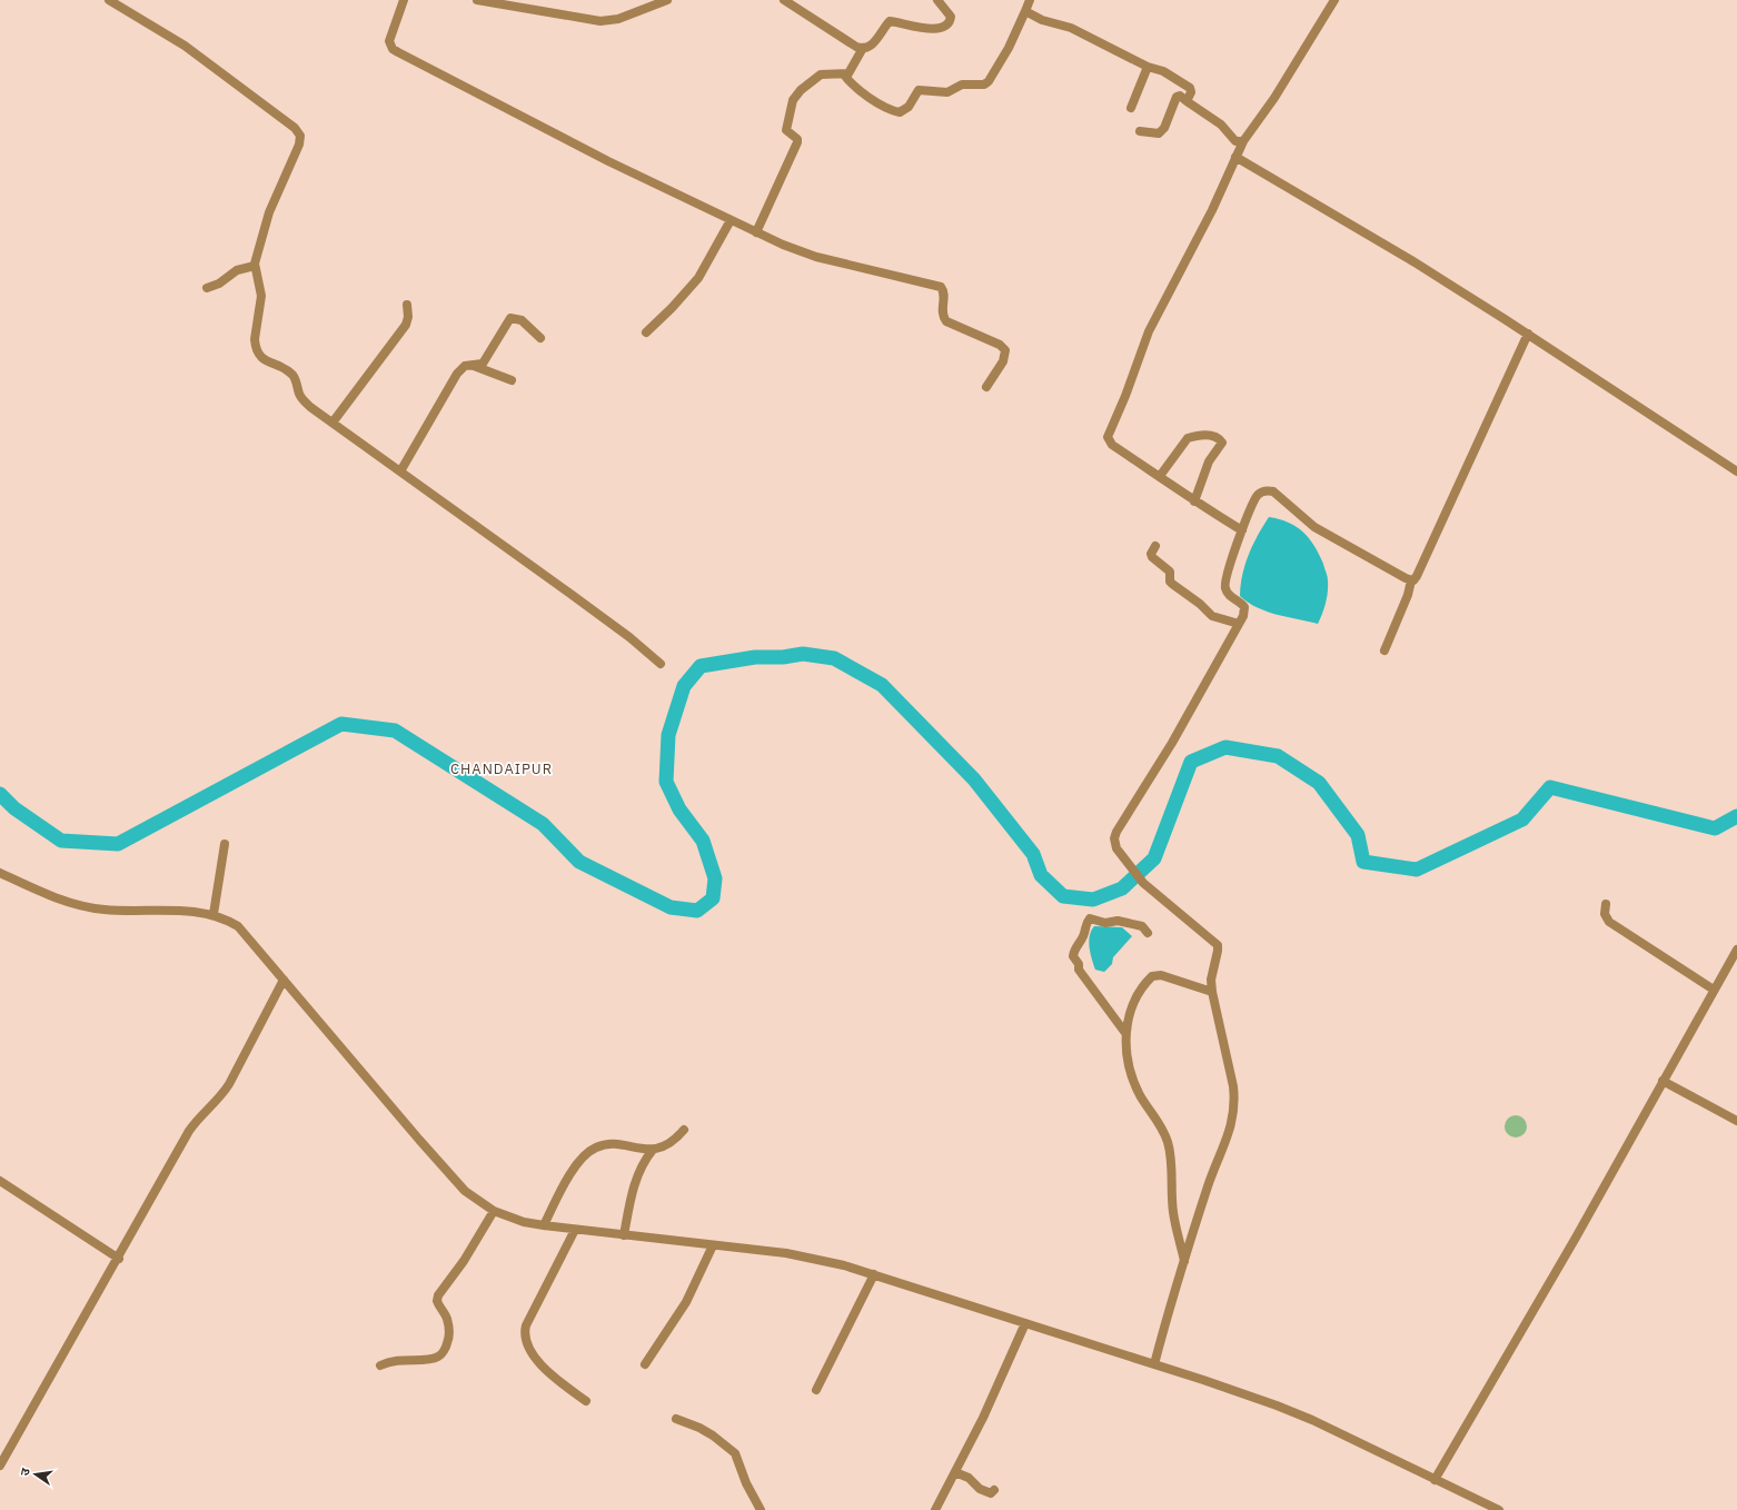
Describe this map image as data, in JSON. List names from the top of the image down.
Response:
{
  "districts": ["CHANDAIPUR"],
  "north": "left"
}
